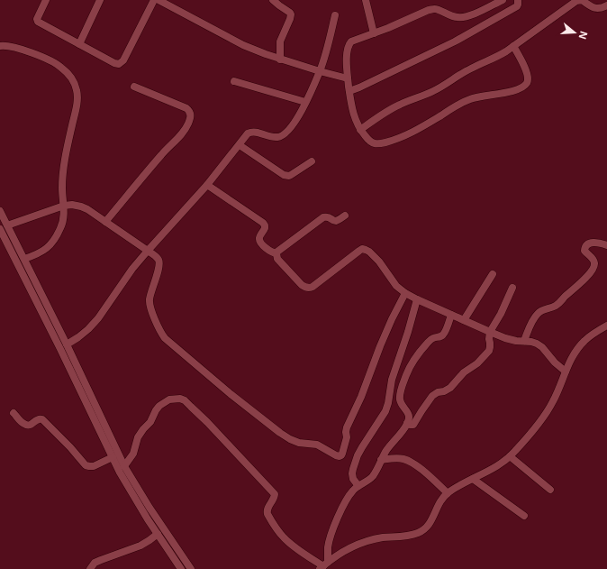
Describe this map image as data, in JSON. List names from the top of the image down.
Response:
{
  "north": "right"
}
